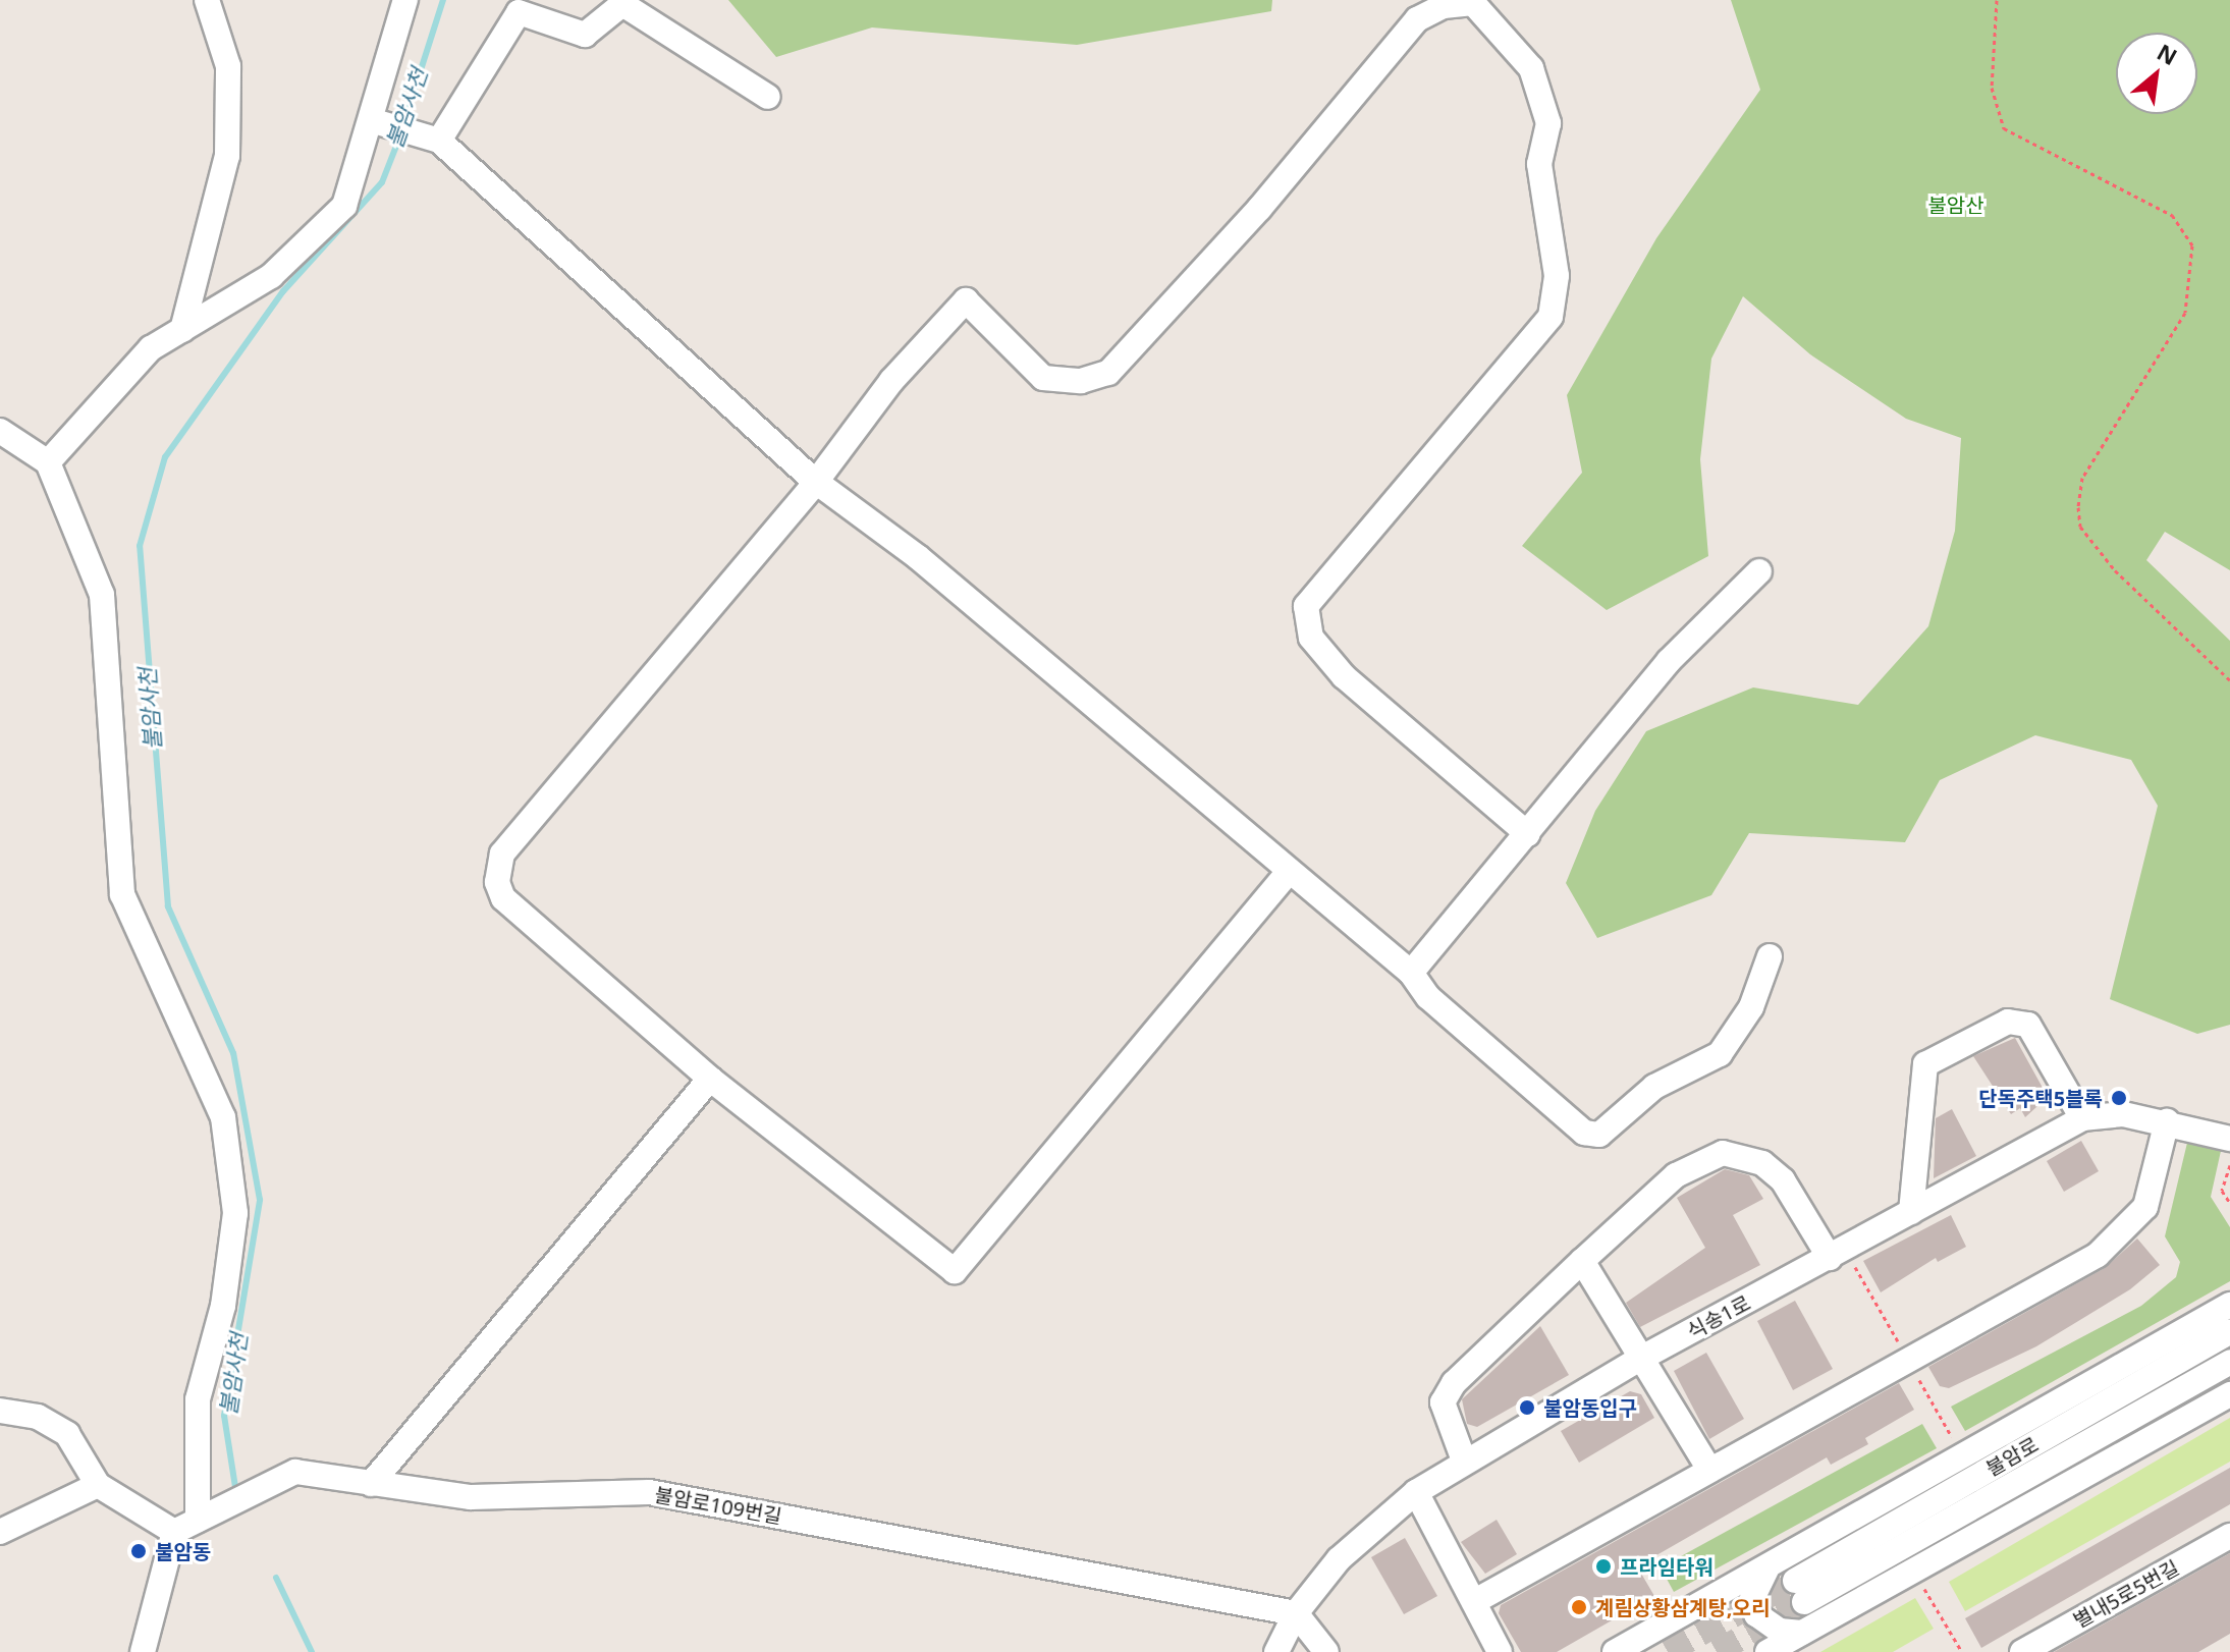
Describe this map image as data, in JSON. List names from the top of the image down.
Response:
{
  "streets": {
    "street": [
      "식송1로",
      "불암로",
      "불암로109번길",
      "별내5로5번길"
    ]
  },
  "crossings": [
    ["식송1로", "불암로109번길"]
  ],
  "water": ["불암사천"],
  "parks": ["불암산"],
  "places": [
    "단독주택5블록",
    "불암동입구",
    "불암동",
    "프라임타워",
    "계림상황삼계탕,오리"
  ],
  "north": "top right"
}
